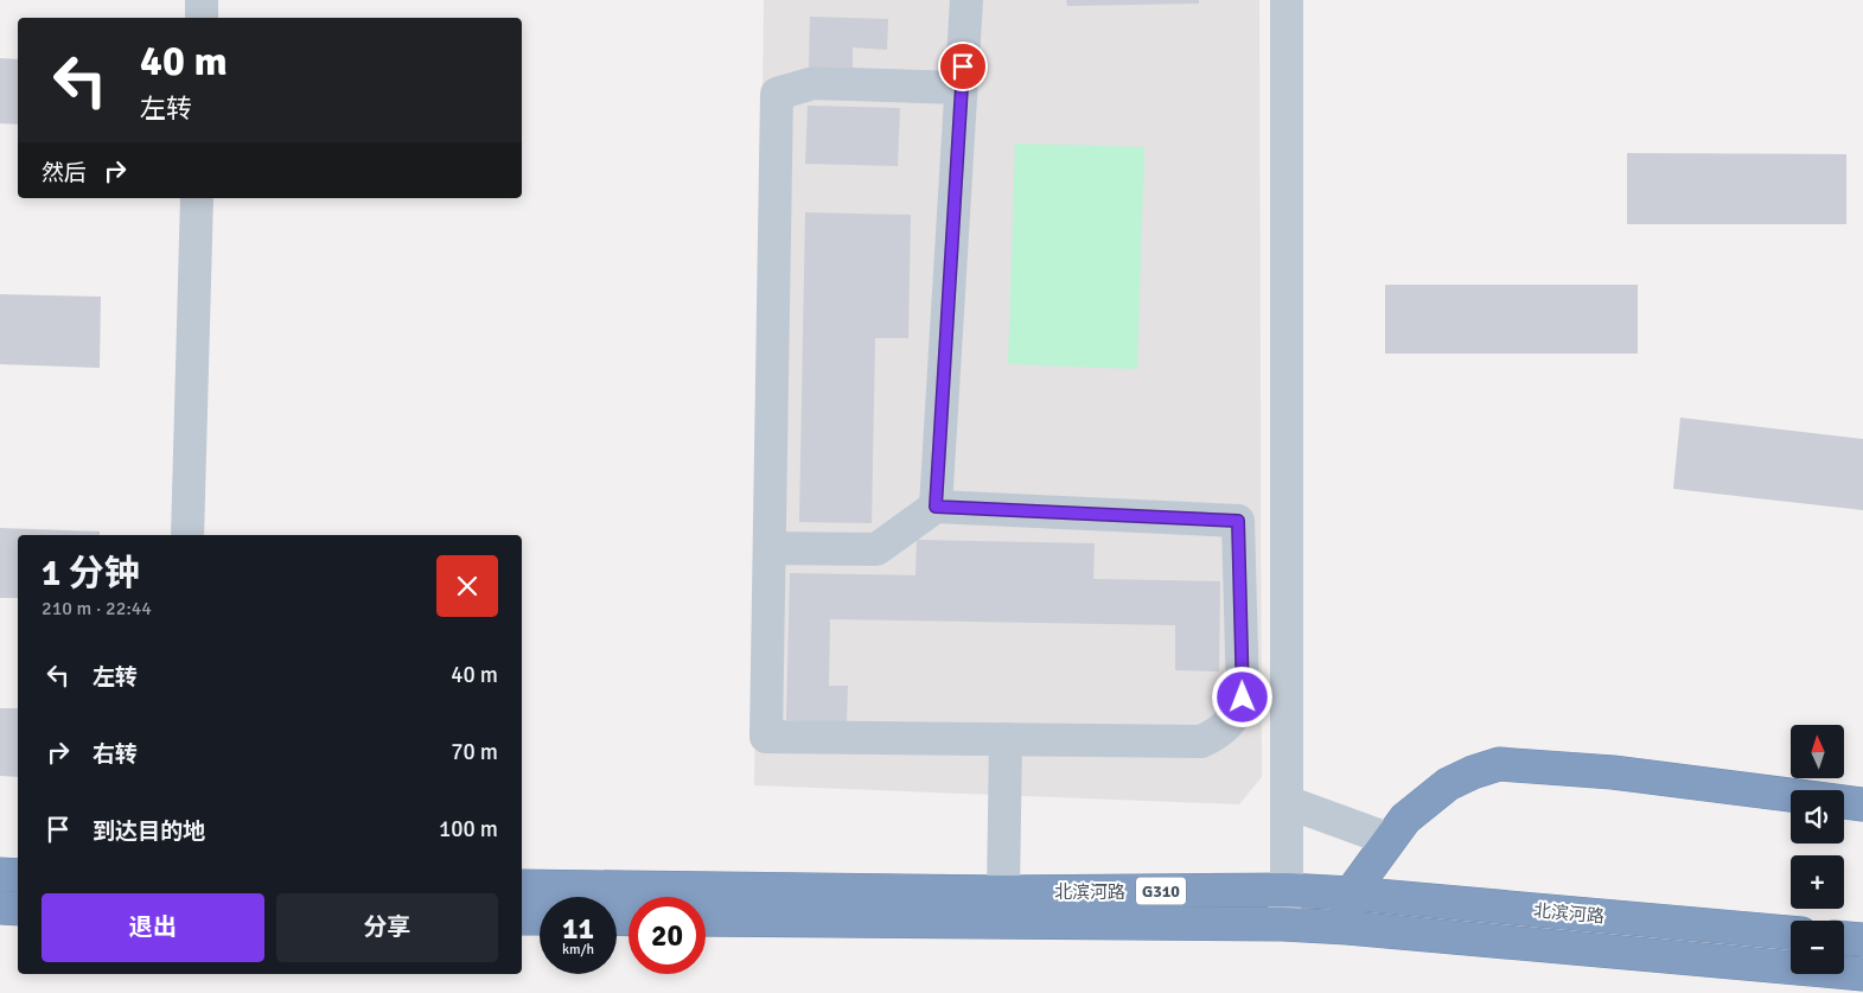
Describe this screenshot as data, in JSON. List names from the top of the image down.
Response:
{
  "streets": {
    "highway": ["G310", "北滨河路"]
  },
  "north": "top",
  "page": {
    "turn": ["40 m", "左转"],
    "then": "然后",
    "heading": ["1 分钟", "210 m · 22:44"],
    "list": [
      {
        "name": "左转",
        "value": "40 m"
      },
      {
        "name": "右转",
        "value": "70 m"
      },
      {
        "name": "到达目的地",
        "value": "100 m"
      }
    ],
    "map_buttons": ["+", "−"],
    "buttons": ["退出", "分享"],
    "speed": "11 km/h",
    "limit": "20"
  }
}
